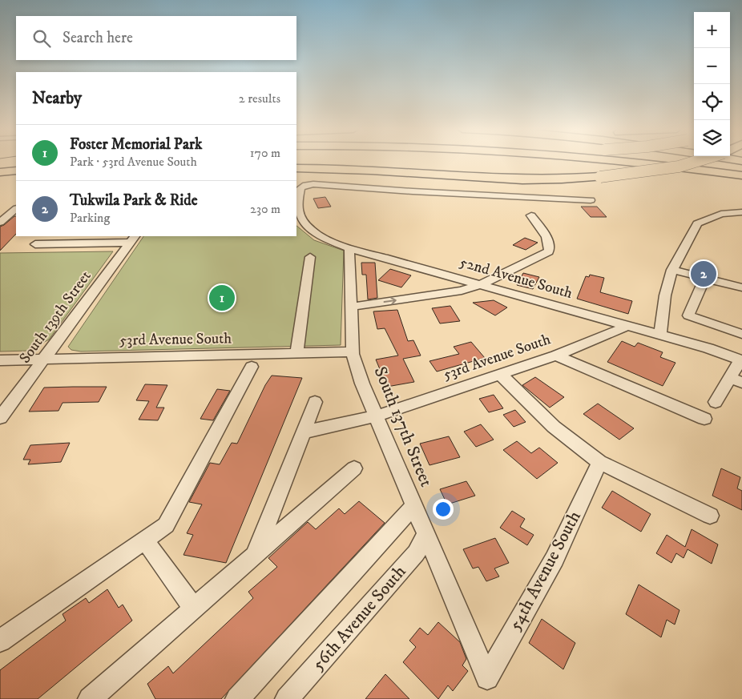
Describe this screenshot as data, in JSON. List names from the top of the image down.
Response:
{
  "streets": {
    "street": [
      "52nd Avenue South",
      "South 139th Street",
      "53rd Avenue South",
      "South 137th Street",
      "54th Avenue South",
      "56th Avenue South"
    ]
  },
  "crossings": [
    ["52nd Avenue South", "53rd Avenue South"],
    ["52nd Avenue South", "South 137th Street"],
    ["South 139th Street", "53rd Avenue South"],
    ["53rd Avenue South", "South 137th Street"],
    ["South 137th Street", "54th Avenue South"],
    ["South 137th Street", "56th Avenue South"]
  ],
  "page": {
    "map_buttons": ["+", "−"],
    "search": "Search here",
    "heading": ["Nearby", "2 results"],
    "list": [
      {
        "mark": "1",
        "name": "Foster Memorial Park",
        "note": "Park · 53rd Avenue South",
        "value": "170 m"
      },
      {
        "mark": "2",
        "name": "Tukwila Park & Ride",
        "note": "Parking",
        "value": "230 m"
      }
    ],
    "pins": ["2", "1"]
  }
}
